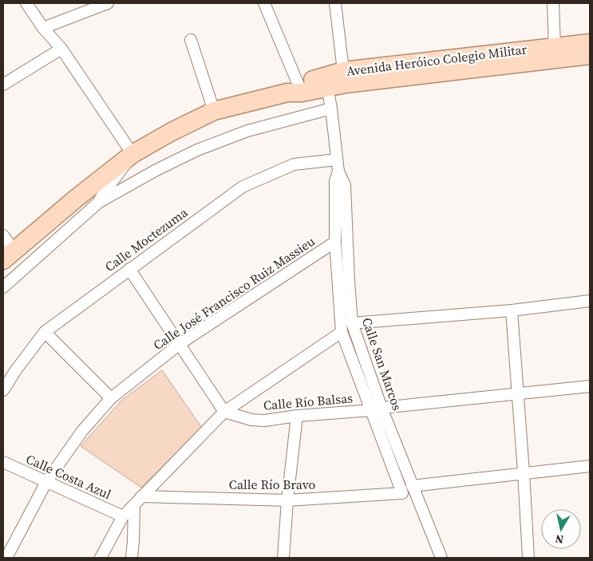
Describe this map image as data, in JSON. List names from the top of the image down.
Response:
{
  "streets": {
    "main road": ["Avenida Heróico Colegio Militar"],
    "street": [
      "Calle Moctezuma",
      "Calle José Francisco Ruiz Massieu",
      "Calle San Marcos",
      "Calle Río Balsas",
      "Calle Costa Azul",
      "Calle Río Bravo"
    ]
  },
  "crossings": [
    ["Avenida Heróico Colegio Militar", "Calle San Marcos"],
    ["Calle Moctezuma", "Calle San Marcos"],
    ["Calle José Francisco Ruiz Massieu", "Calle Costa Azul"],
    ["Calle San Marcos", "Calle Río Balsas"],
    ["Calle San Marcos", "Calle Río Bravo"],
    ["Calle Río Balsas", "Calle Río Bravo"]
  ],
  "north": "bottom"
}
